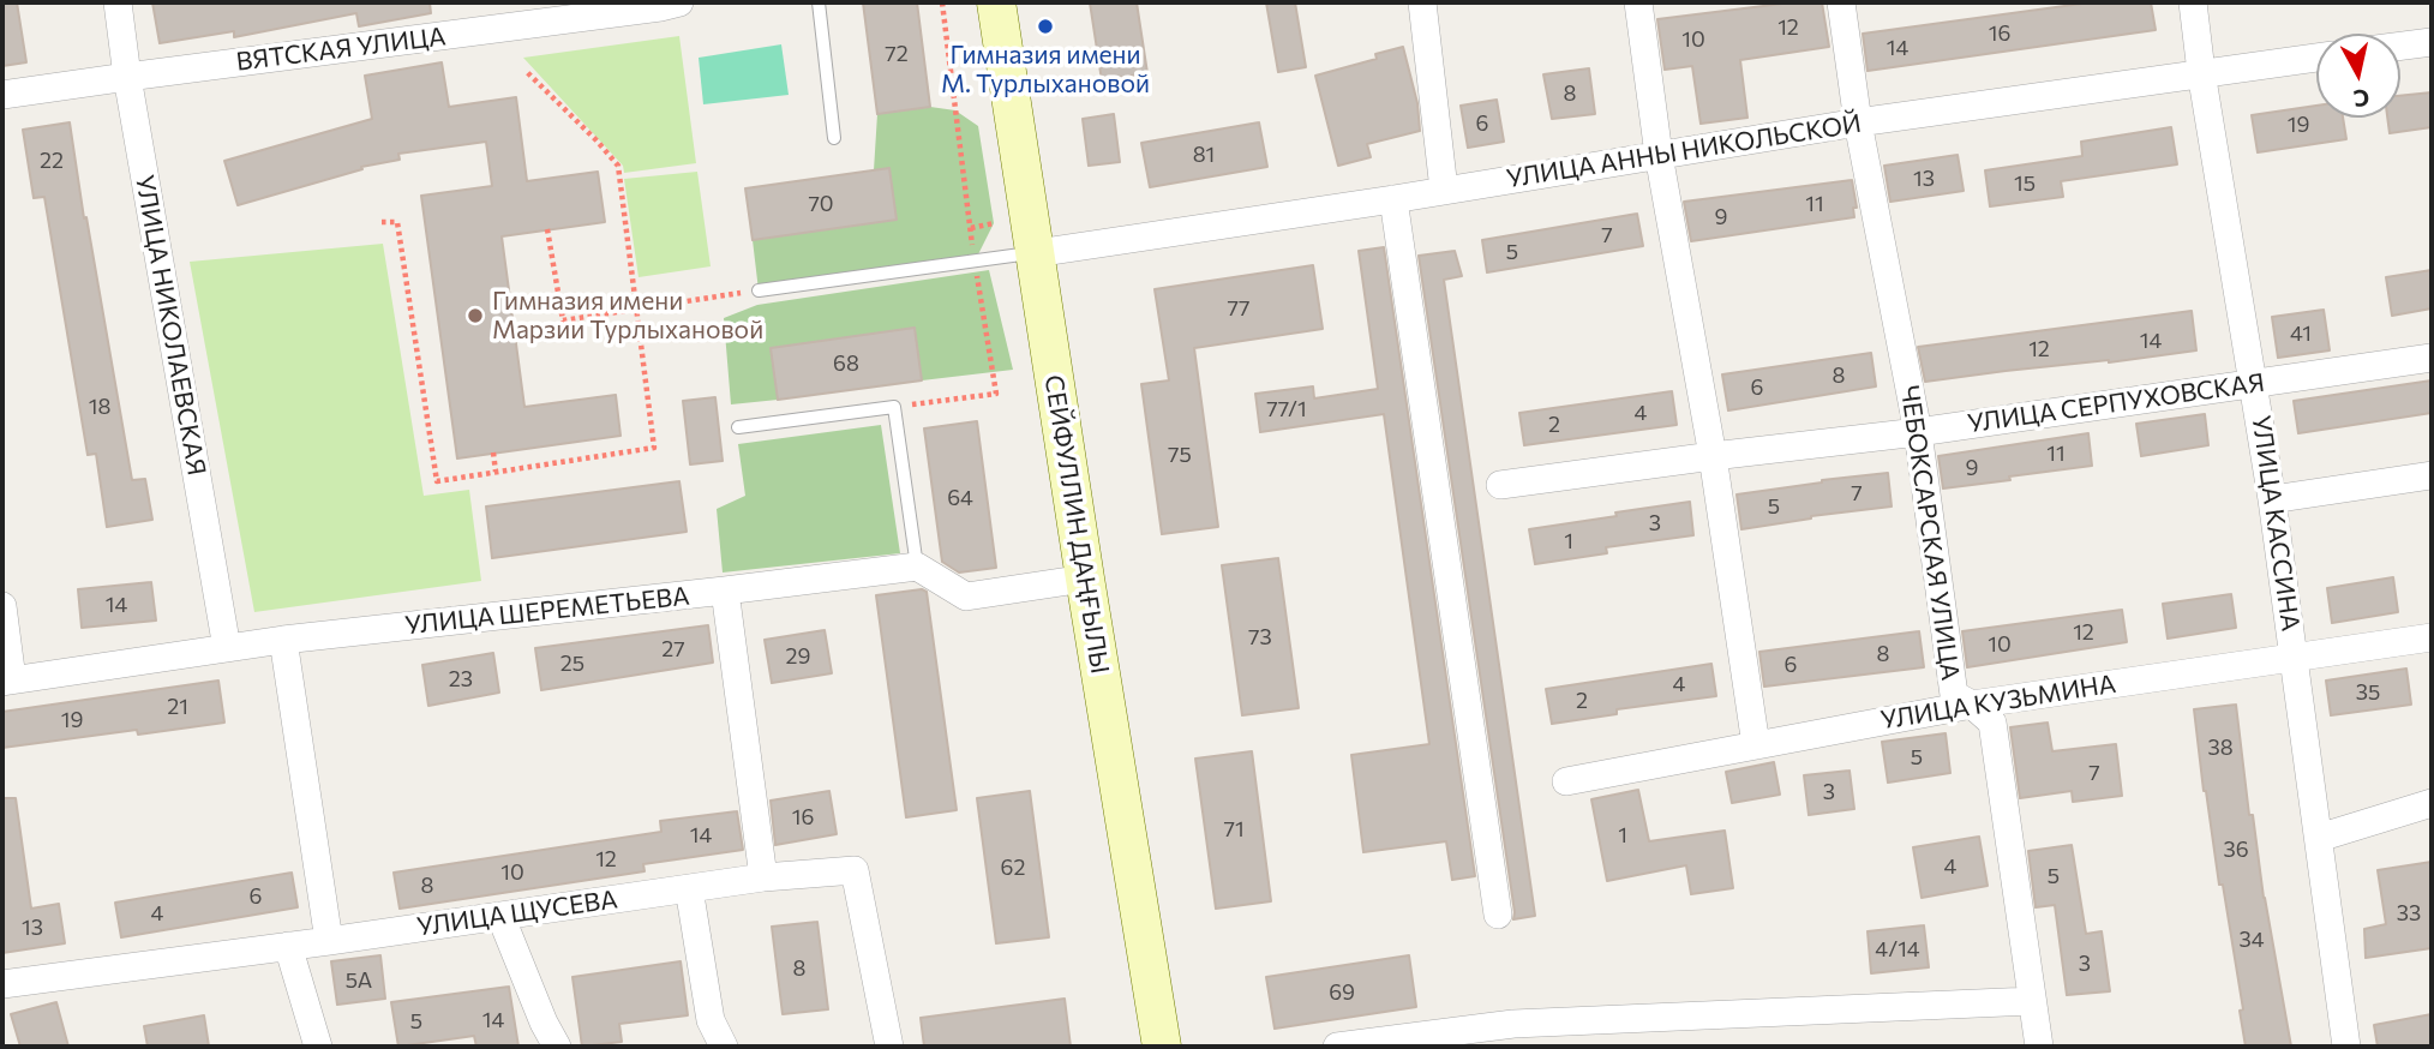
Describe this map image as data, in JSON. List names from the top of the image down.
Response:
{
  "streets": {
    "main road": ["СЕЙФУЛЛИН ДАҢҒЫЛЫ"],
    "street": [
      "ВЯТСКАЯ УЛИЦА",
      "УЛИЦА АННЫ НИКОЛЬСКОЙ",
      "УЛИЦА НИКОЛАЕВСКАЯ",
      "УЛИЦА СЕРПУХОВСКАЯ",
      "УЛИЦА КАССИНА",
      "ЧЕБОКСАРСКАЯ УЛИЦА",
      "УЛИЦА ШЕРЕМЕТЬЕВА",
      "УЛИЦА КУЗЬМИНА",
      "УЛИЦА ЩУСЕВА"
    ]
  },
  "crossings": [
    ["ВЯТСКАЯ УЛИЦА", "УЛИЦА НИКОЛАЕВСКАЯ"],
    ["УЛИЦА АННЫ НИКОЛЬСКОЙ", "УЛИЦА КАССИНА"],
    ["УЛИЦА АННЫ НИКОЛЬСКОЙ", "СЕЙФУЛЛИН ДАҢҒЫЛЫ"],
    ["УЛИЦА АННЫ НИКОЛЬСКОЙ", "ЧЕБОКСАРСКАЯ УЛИЦА"],
    ["УЛИЦА НИКОЛАЕВСКАЯ", "УЛИЦА ШЕРЕМЕТЬЕВА"],
    ["УЛИЦА СЕРПУХОВСКАЯ", "УЛИЦА КАССИНА"],
    ["УЛИЦА СЕРПУХОВСКАЯ", "ЧЕБОКСАРСКАЯ УЛИЦА"],
    ["УЛИЦА КАССИНА", "УЛИЦА КУЗЬМИНА"],
    ["ЧЕБОКСАРСКАЯ УЛИЦА", "УЛИЦА КУЗЬМИНА"]
  ],
  "places": ["Гимназия имени М. Турлыхановой", "Гимназия имени Марзии Турлыхановой"],
  "house_numbers": [
    "12",
    "16",
    "10",
    "14",
    "72",
    "8",
    "6",
    "19",
    "81",
    "22",
    "13",
    "15",
    "70",
    "11",
    "9",
    "7",
    "5",
    "77",
    "41",
    "14",
    "12",
    "68",
    "8",
    "6",
    "18",
    "77/1",
    "4",
    "2",
    "11",
    "75",
    "9",
    "7",
    "64",
    "5",
    "3",
    "1",
    "14",
    "12",
    "73",
    "10",
    "27",
    "8",
    "29",
    "25",
    "6",
    "23",
    "4",
    "35",
    "2",
    "21",
    "19",
    "38",
    "5",
    "7",
    "3",
    "16",
    "71",
    "14",
    "1",
    "36",
    "12",
    "4",
    "62",
    "10",
    "5",
    "8",
    "6",
    "4",
    "33",
    "13",
    "34",
    "4/14",
    "3",
    "8",
    "5А",
    "69",
    "14",
    "5"
  ],
  "north": "bottom"
}
